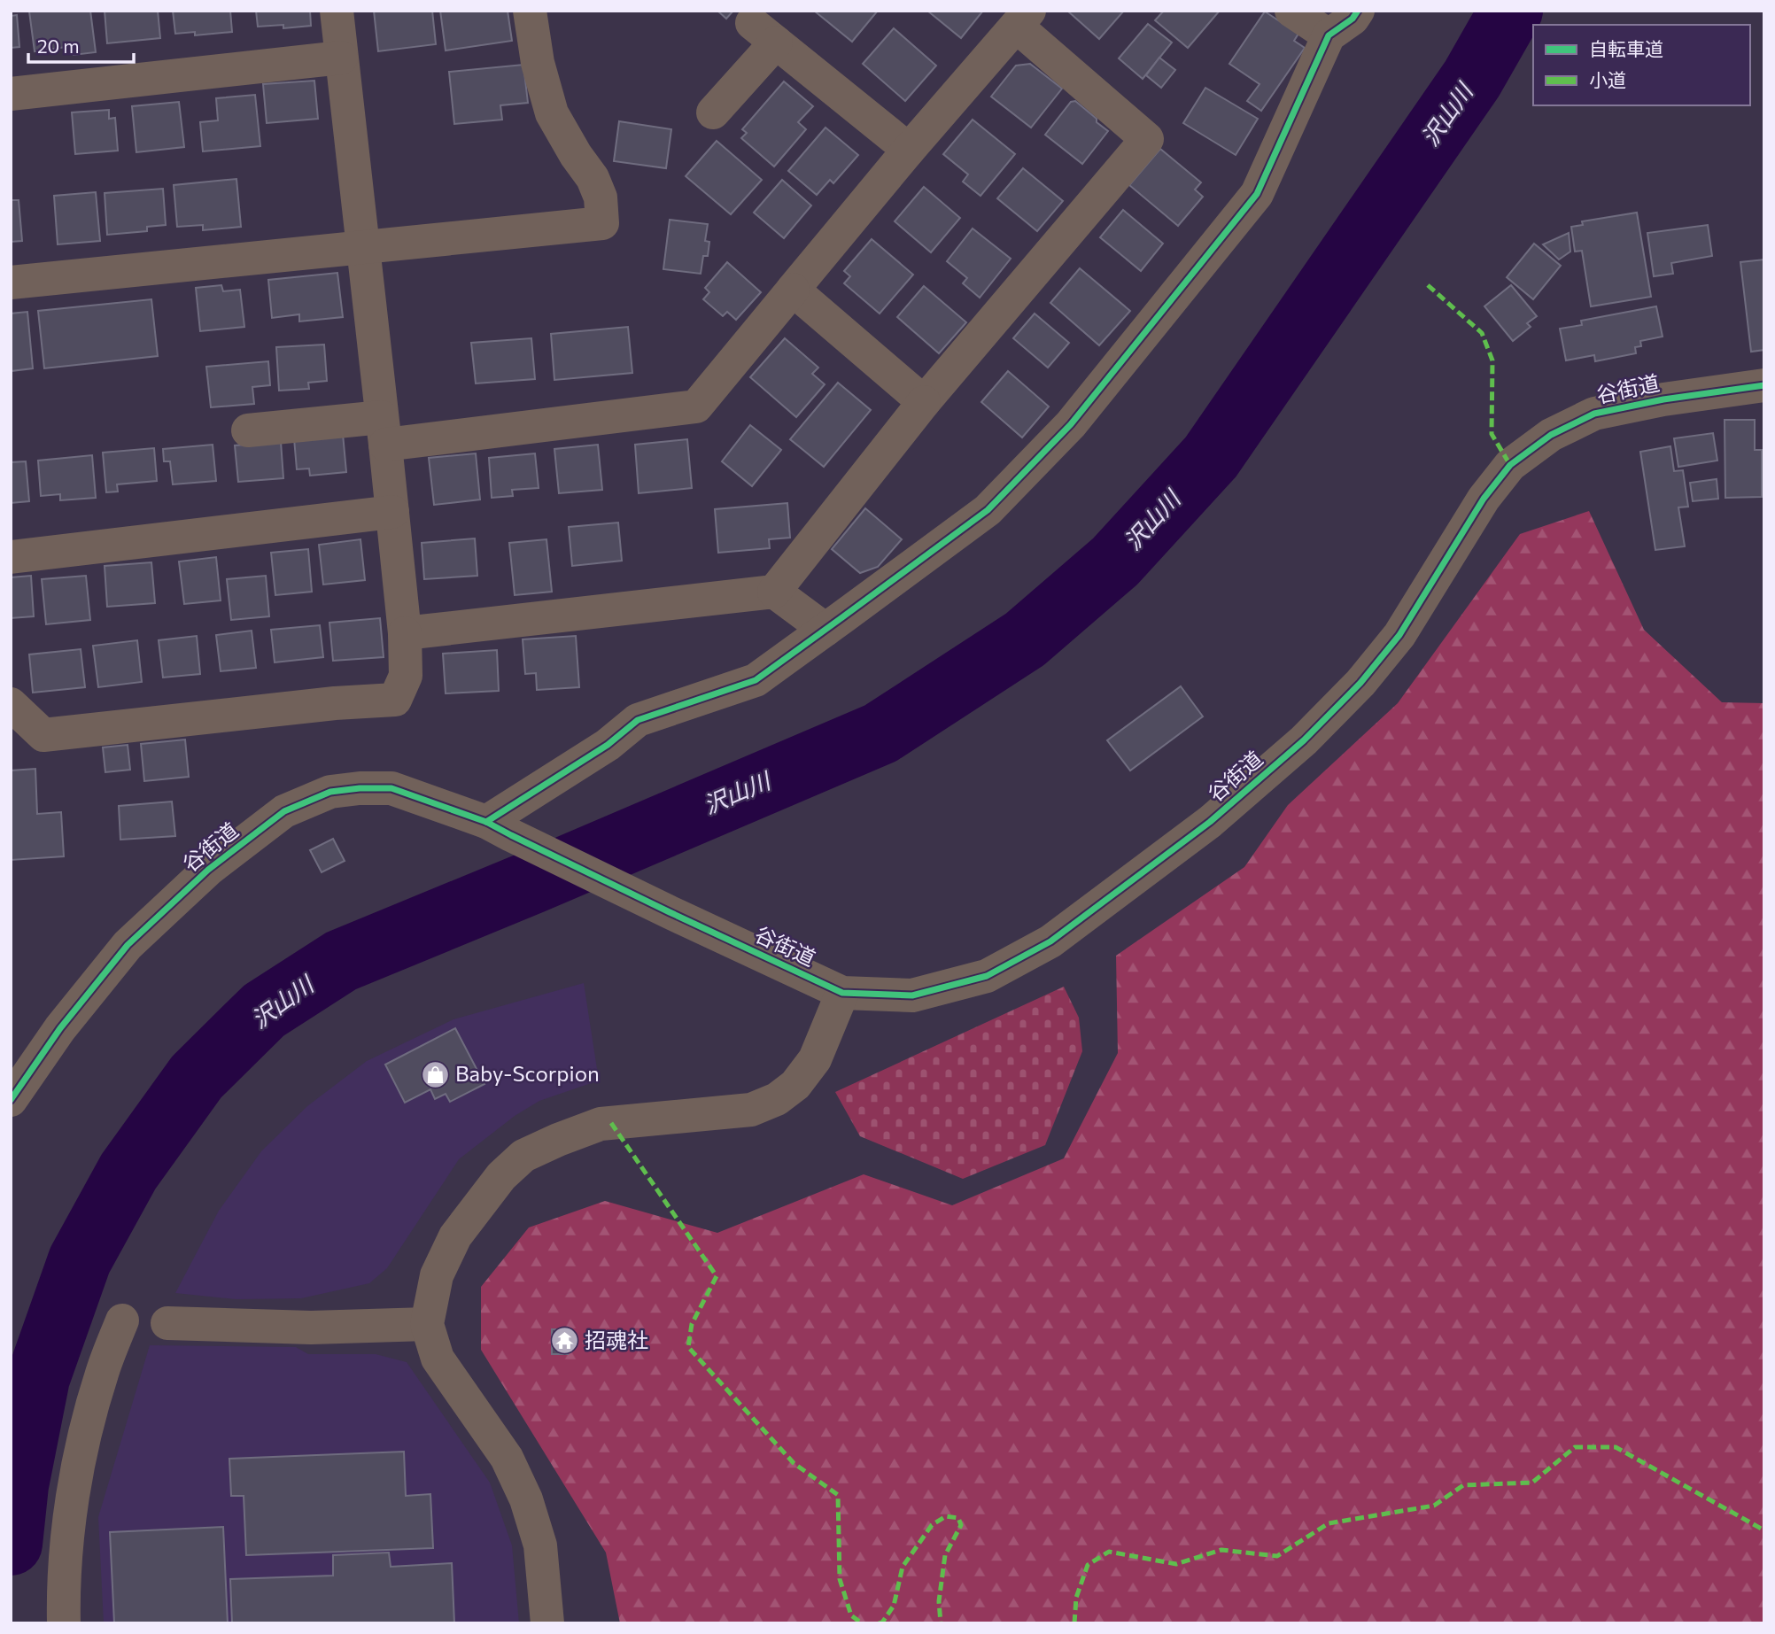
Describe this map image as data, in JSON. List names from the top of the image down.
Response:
{
  "streets": {
    "street": ["谷街道"]
  },
  "water": ["沢山川"],
  "places": {
    "shop": ["Baby-Scorpion"],
    "temple": ["招魂社"]
  },
  "legend": ["自転車道", "小道"],
  "scale_bar": "20 m"
}
